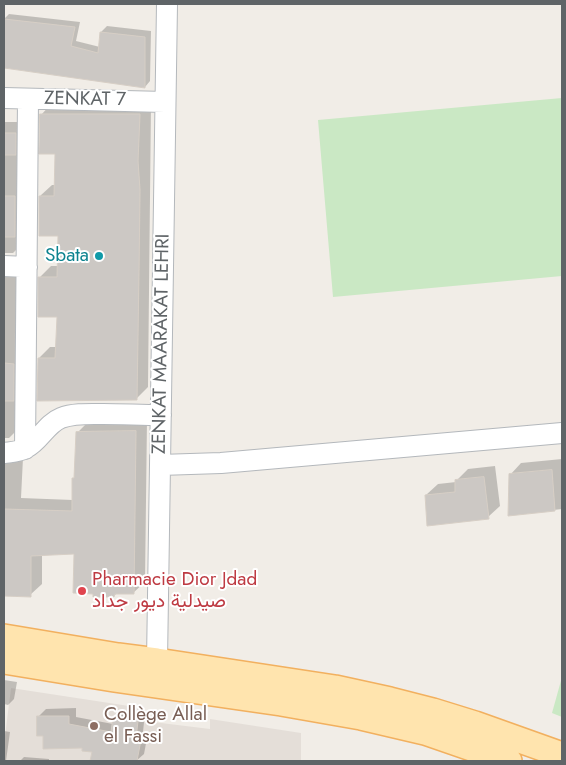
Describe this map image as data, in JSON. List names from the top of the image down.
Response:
{
  "streets": {
    "street": ["ZENKAT 7", "ZENKAT MAARAKAT LEHRI"]
  },
  "crossings": [
    ["ZENKAT 7", "ZENKAT MAARAKAT LEHRI"]
  ],
  "places": ["Sbata", "Pharmacie Dior Jdad صيدلية ديور جداد", "Collège Allal el Fassi"]
}
